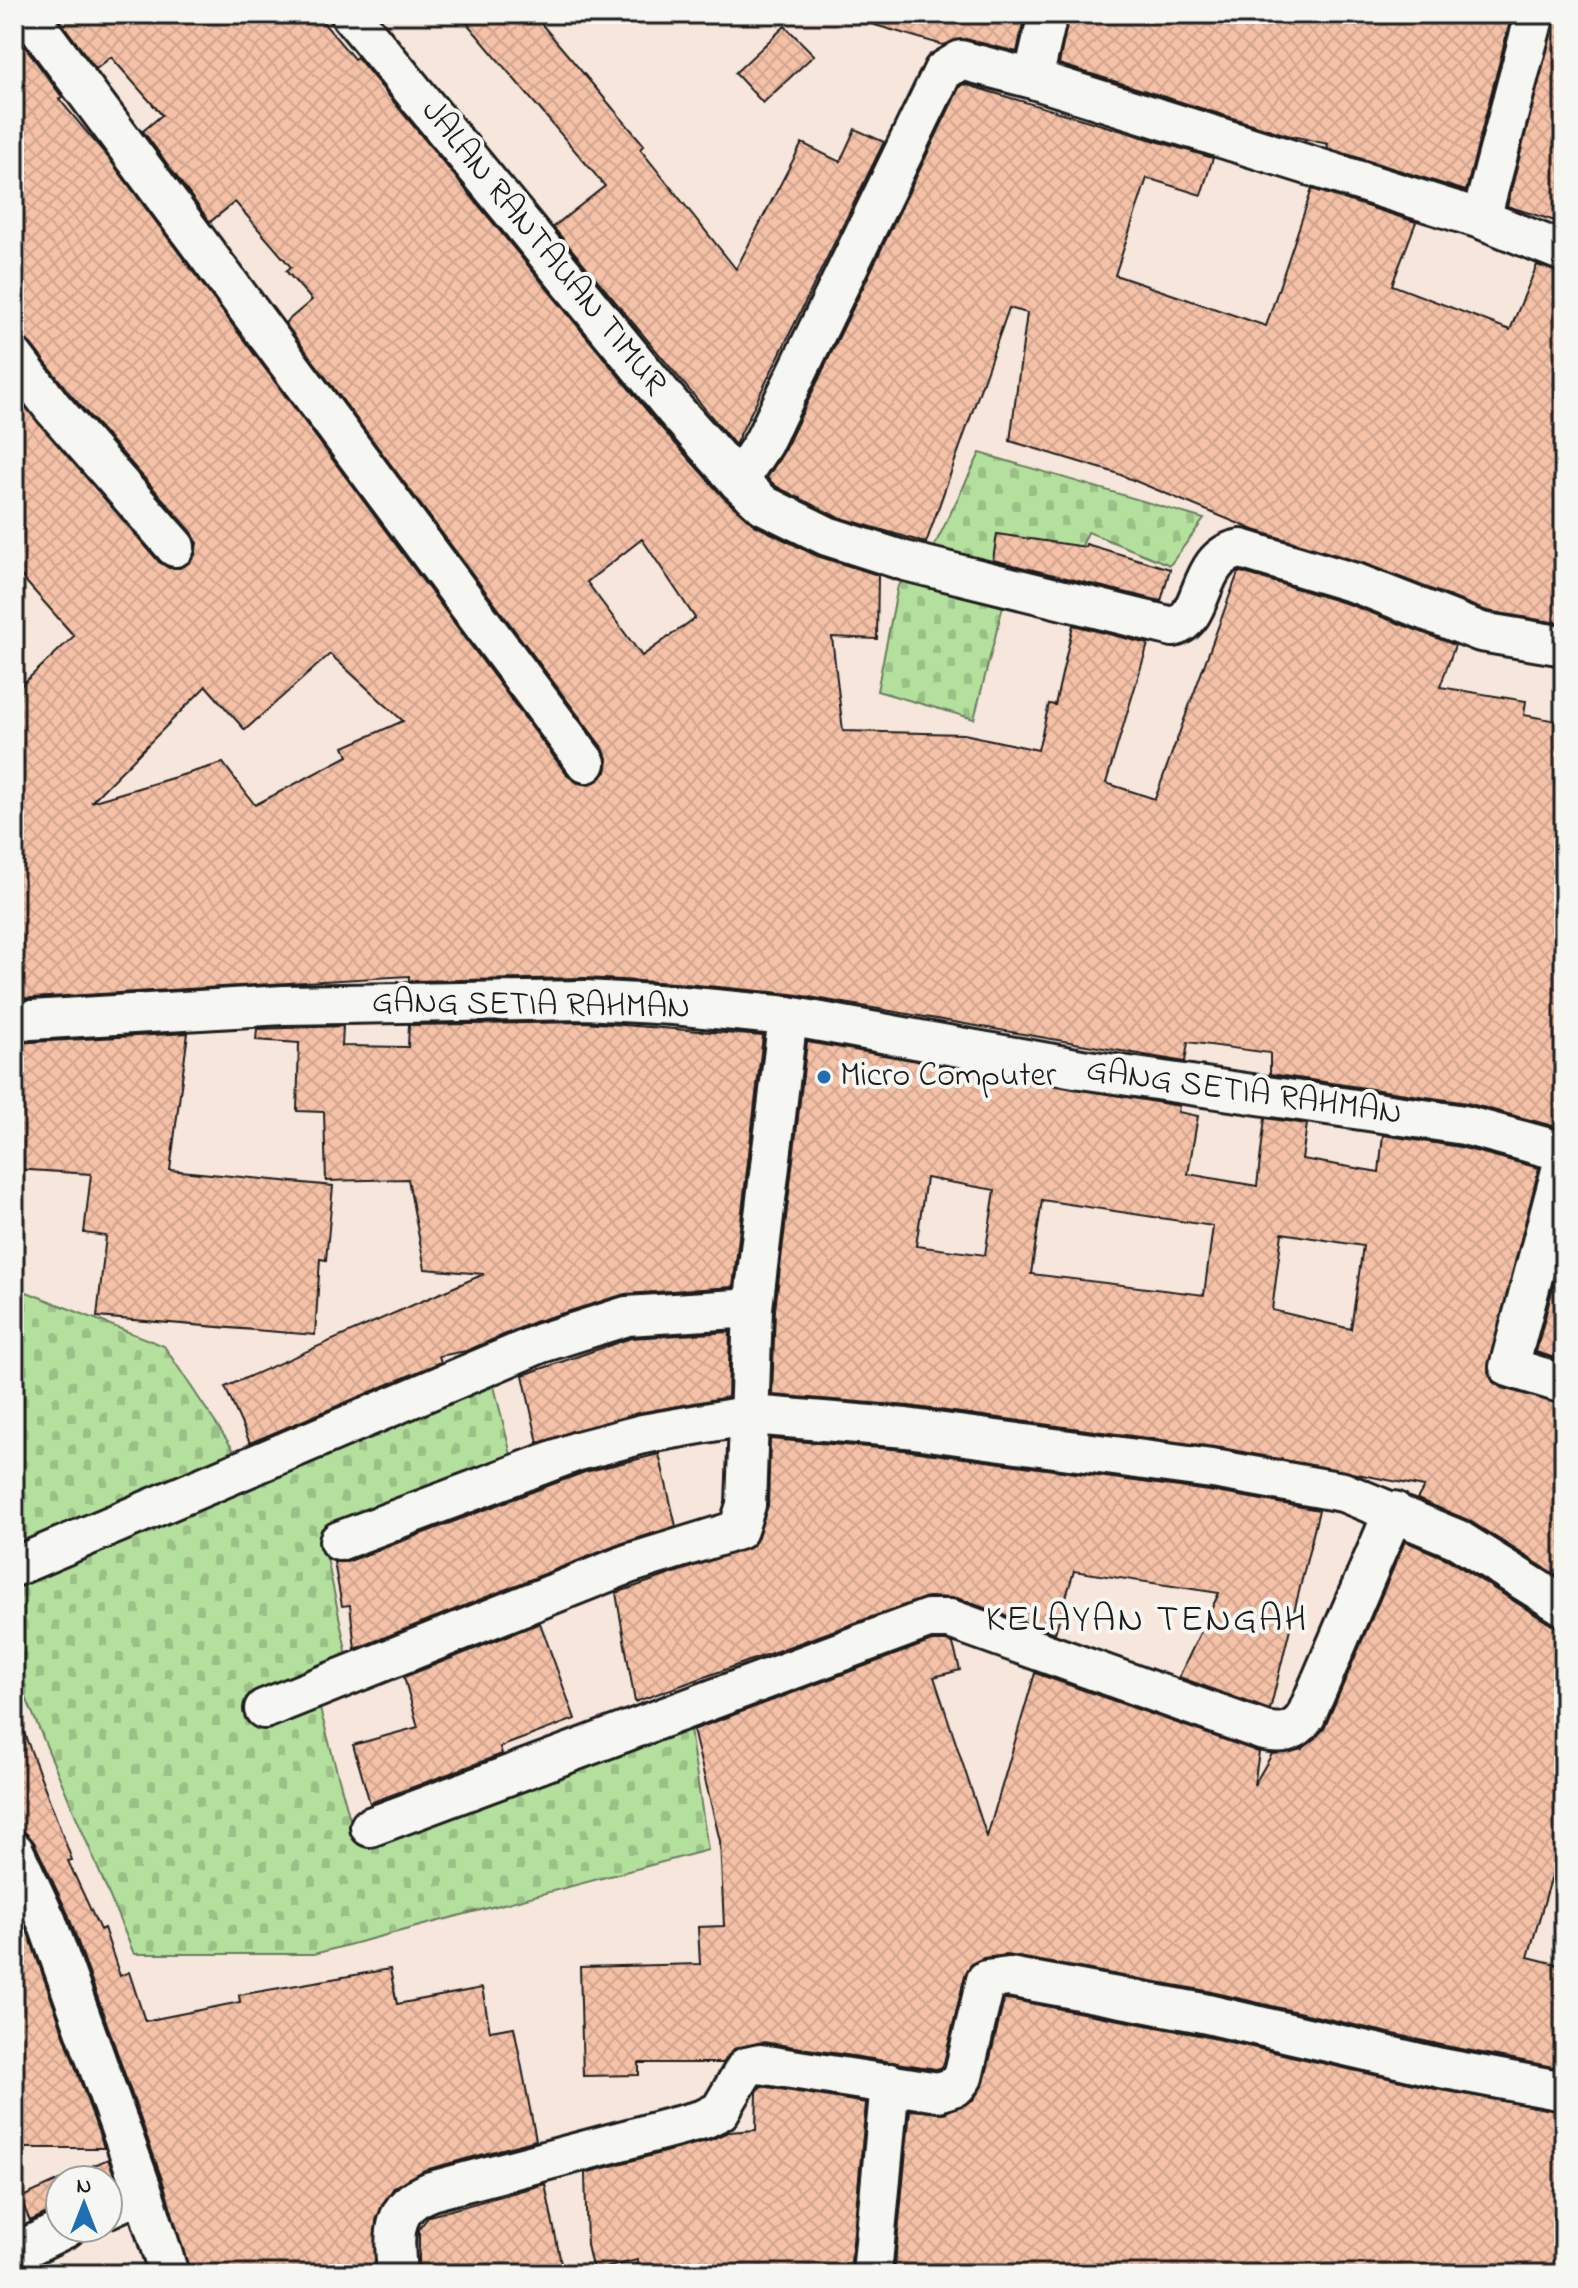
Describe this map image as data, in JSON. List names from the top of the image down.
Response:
{
  "streets": {
    "street": ["JALAN RANTAUAN TIMUR", "GANG SETIA RAHMAN"]
  },
  "districts": ["KELAYAN TENGAH"],
  "places": ["Micro Computer"],
  "north": "top"
}
